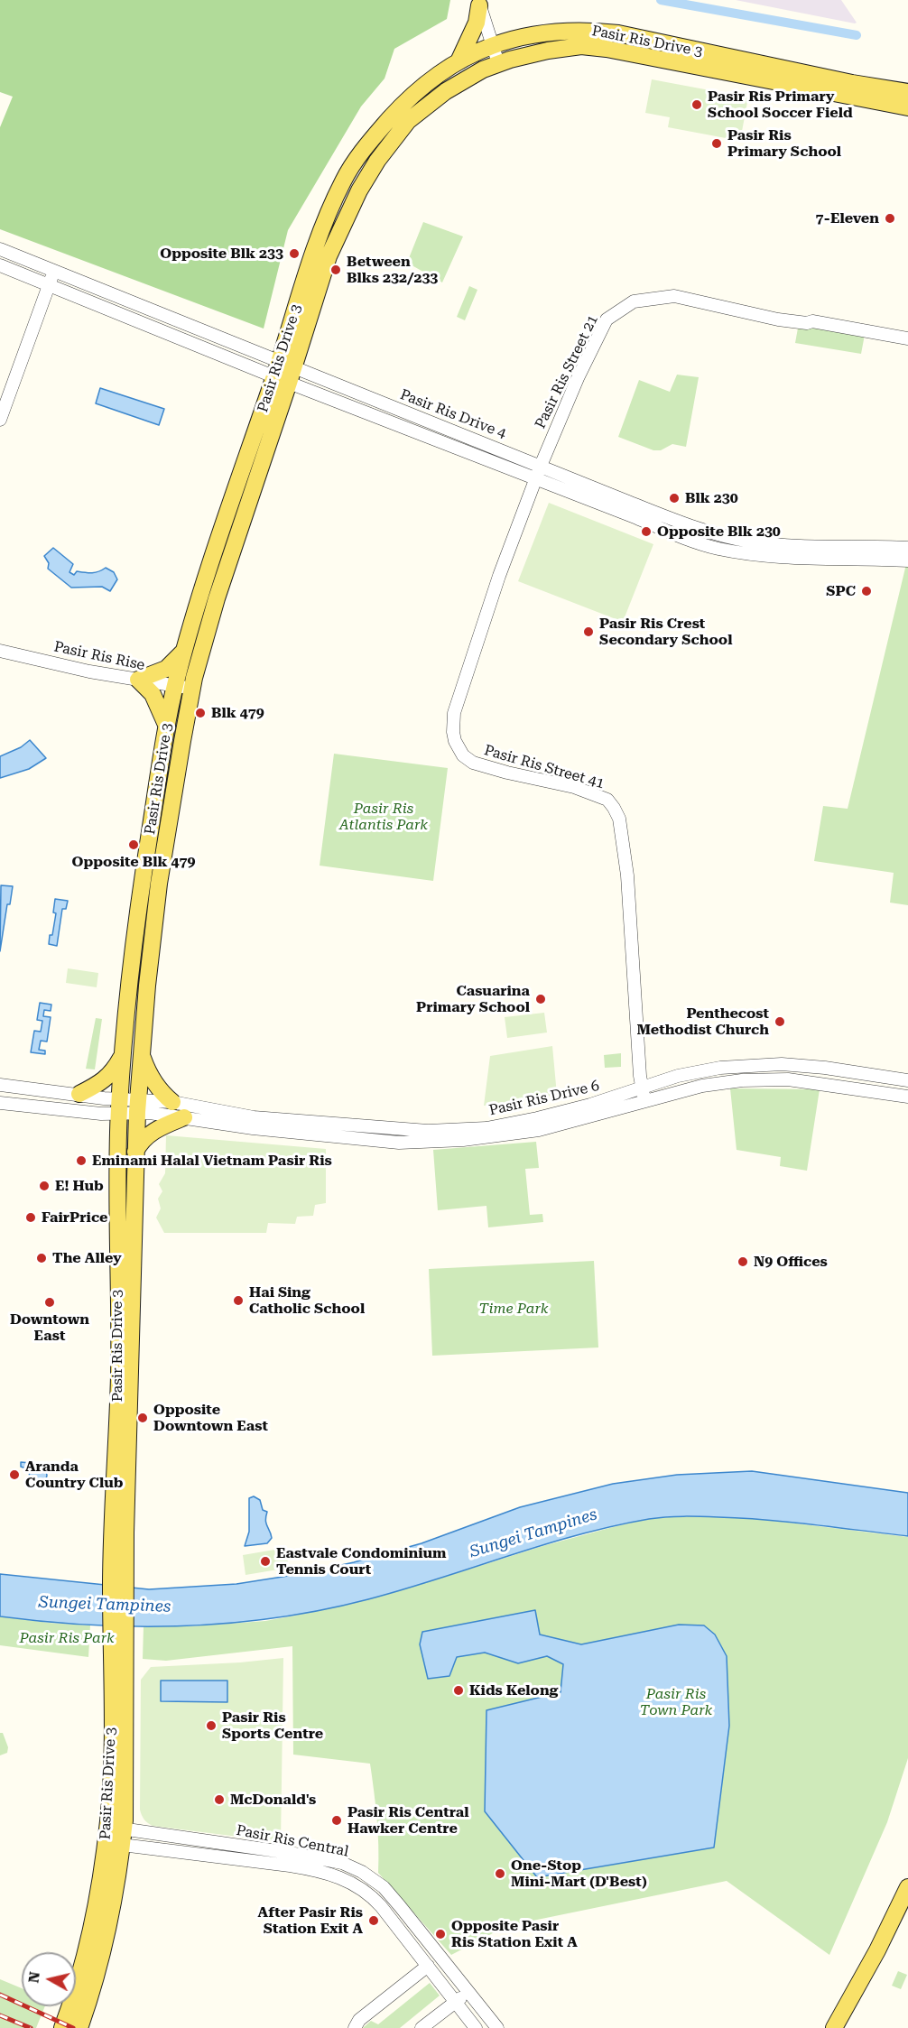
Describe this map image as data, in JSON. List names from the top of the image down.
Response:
{
  "streets": {
    "main road": ["Pasir Ris Drive 3"],
    "street": [
      "Pasir Ris Street 21",
      "Pasir Ris Drive 4",
      "Pasir Ris Rise",
      "Pasir Ris Street 41",
      "Pasir Ris Drive 6",
      "Pasir Ris Central"
    ]
  },
  "crossings": [
    ["Pasir Ris Drive 3", "Pasir Ris Drive 4"],
    ["Pasir Ris Drive 3", "Pasir Ris Rise"],
    ["Pasir Ris Drive 3", "Pasir Ris Drive 6"],
    ["Pasir Ris Drive 3", "Pasir Ris Central"],
    ["Pasir Ris Street 21", "Pasir Ris Drive 4"],
    ["Pasir Ris Street 21", "Pasir Ris Street 41"],
    ["Pasir Ris Drive 4", "Pasir Ris Street 41"],
    ["Pasir Ris Street 41", "Pasir Ris Drive 6"]
  ],
  "water": ["Sungei Tampines"],
  "parks": [
    "Pasir Ris Atlantis Park",
    "Time Park",
    "Pasir Ris Park",
    "Pasir Ris Town Park"
  ],
  "places": [
    "Pasir Ris Primary School Soccer Field",
    "Pasir Ris Primary School",
    "7-Eleven",
    "Opposite Blk 233",
    "Between Blks 232/233",
    "Blk 230",
    "Opposite Blk 230",
    "SPC",
    "Pasir Ris Crest Secondary School",
    "Blk 479",
    "Opposite Blk 479",
    "Casuarina Primary School",
    "Penthecost Methodist Church",
    "Eminami Halal Vietnam Pasir Ris",
    "E! Hub",
    "FairPrice",
    "The Alley",
    "N9 Offices",
    "Hai Sing Catholic School",
    "Downtown East",
    "Opposite Downtown East",
    "Aranda Country Club",
    "Eastvale Condominium Tennis Court",
    "Kids Kelong",
    "Pasir Ris Sports Centre",
    "McDonald's",
    "Pasir Ris Central Hawker Centre",
    "One-Stop Mini-Mart (D'Best)",
    "After Pasir Ris Station Exit A",
    "Opposite Pasir Ris Station Exit A"
  ],
  "north": "left"
}
